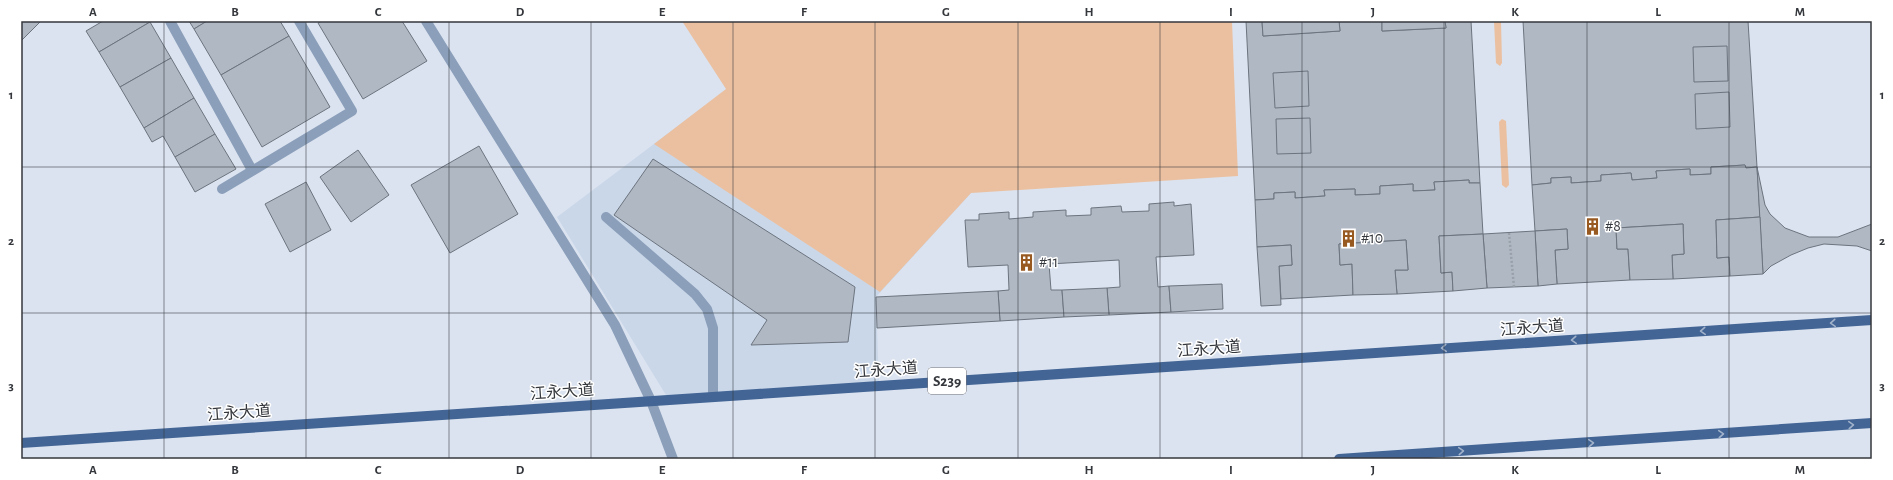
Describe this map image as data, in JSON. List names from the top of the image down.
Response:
{
  "streets": {
    "main road": ["江永大道", "S239"]
  },
  "one_way": ["江永大道"],
  "places": {
    "building": ["#8", "#10", "#11"]
  },
  "grid": {
    "columns": [
      "A",
      "B",
      "C",
      "D",
      "E",
      "F",
      "G",
      "H",
      "I",
      "J",
      "K",
      "L",
      "M"
    ],
    "rows": ["1", "2", "3"]
  }
}
